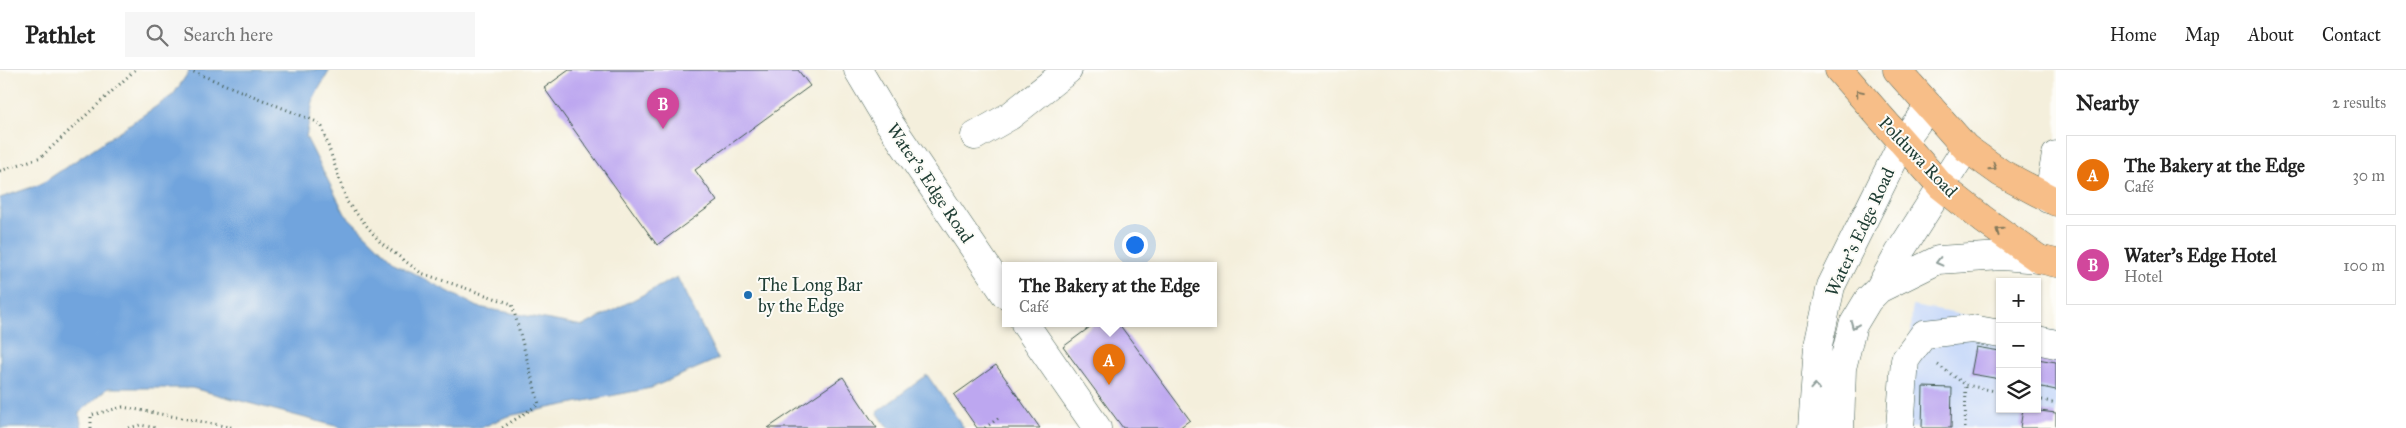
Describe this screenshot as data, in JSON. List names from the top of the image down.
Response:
{
  "streets": {
    "main road": ["Polduwa Road"],
    "street": ["Water's Edge Road"]
  },
  "crossings": [
    ["Polduwa Road", "Water's Edge Road"]
  ],
  "places": ["The Long Bar by the Edge"],
  "page": {
    "header": "Pathlet",
    "search": "Search here",
    "nav": [
      "Home",
      "Map",
      "About",
      "Contact"
    ],
    "heading": ["Nearby", "2 results"],
    "pins": ["B", "A"],
    "list": [
      {
        "mark": "A",
        "name": "The Bakery at the Edge",
        "note": "Café",
        "value": "30 m"
      },
      {
        "mark": "B",
        "name": "Water's Edge Hotel",
        "note": "Hotel",
        "value": "100 m"
      }
    ],
    "popup": ["The Bakery at the Edge", "Café"],
    "map_buttons": ["+", "−"]
  }
}
